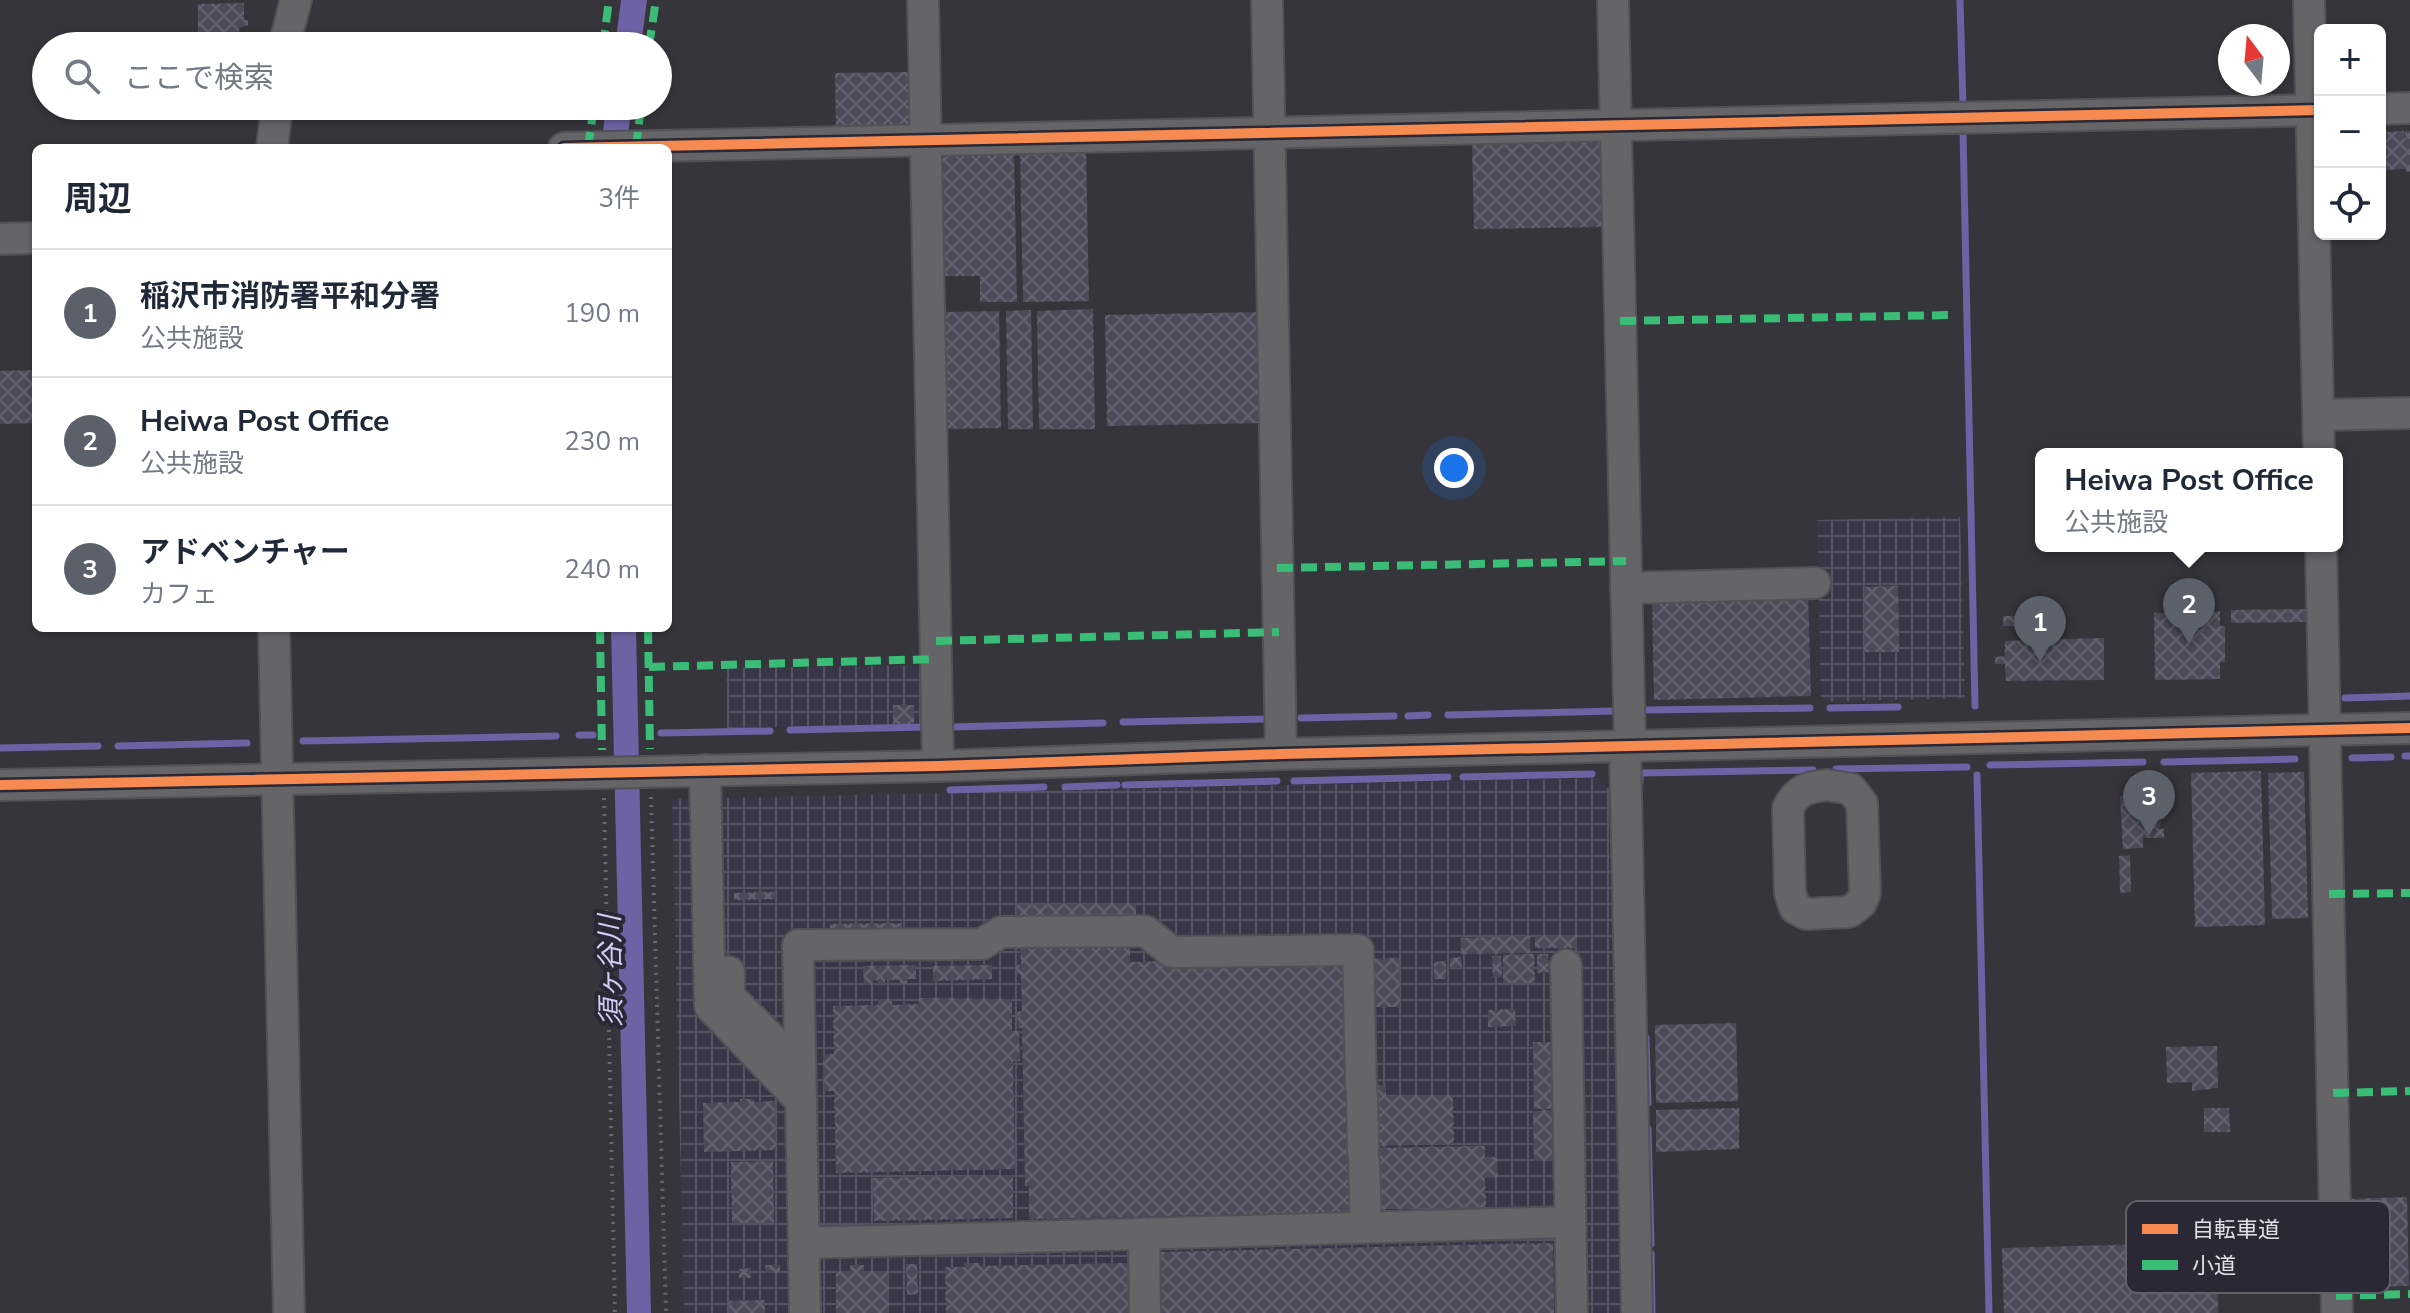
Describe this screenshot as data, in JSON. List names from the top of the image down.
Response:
{
  "water": ["須ヶ谷川"],
  "legend": ["自転車道", "小道"],
  "north": "top",
  "page": {
    "map_buttons": ["+", "−"],
    "search": "ここで検索",
    "heading": ["周辺", "3件"],
    "list": [
      {
        "mark": "1",
        "name": "稲沢市消防署平和分署",
        "note": "公共施設",
        "value": "190 m"
      },
      {
        "mark": "2",
        "name": "Heiwa Post Office",
        "note": "公共施設",
        "value": "230 m"
      },
      {
        "mark": "3",
        "name": "アドベンチャー",
        "note": "カフェ",
        "value": "240 m"
      }
    ],
    "popup": ["Heiwa Post Office", "公共施設"],
    "pins": ["2", "1", "3"]
  }
}
